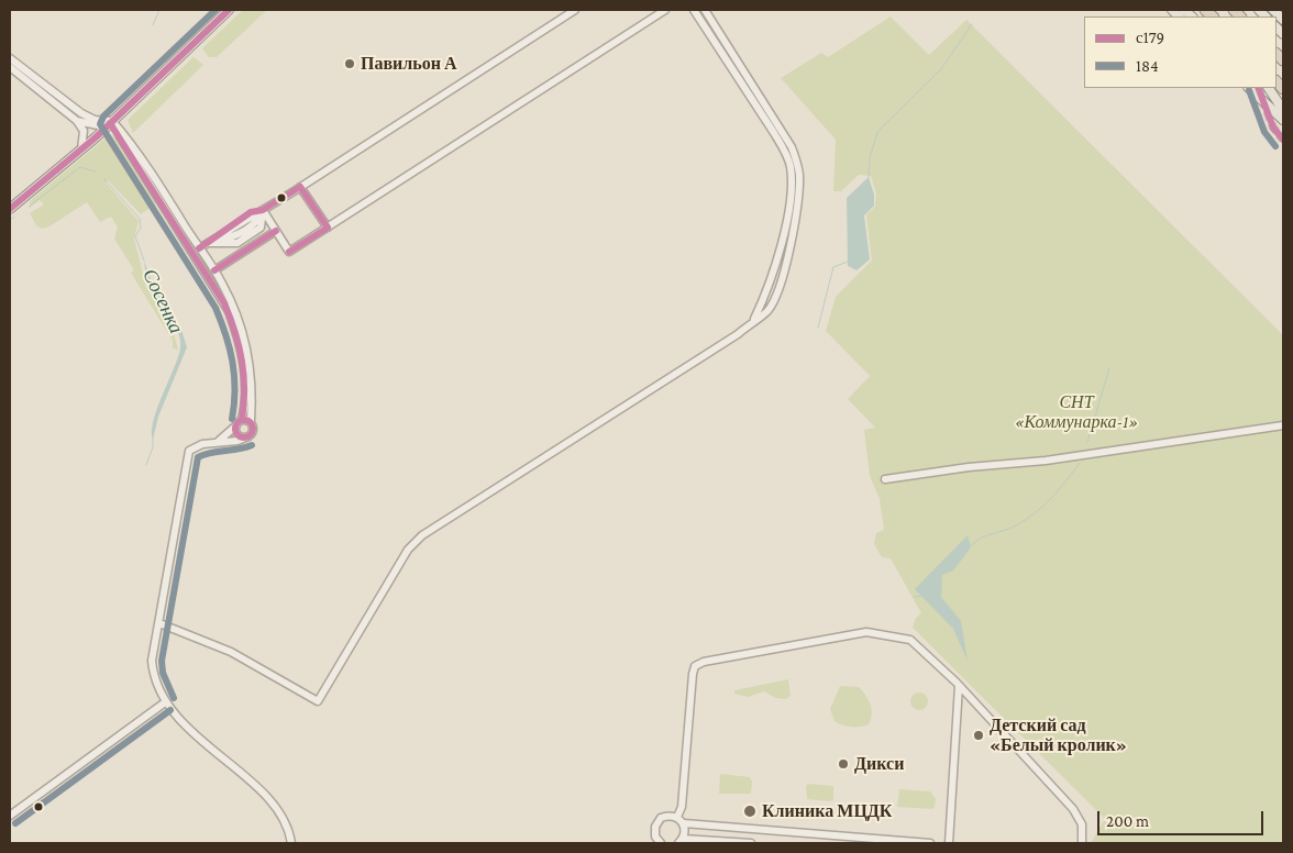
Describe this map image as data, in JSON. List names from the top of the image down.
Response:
{
  "water": ["Сосенка"],
  "parks": ["СНТ «Коммунарка-1»"],
  "places": [
    "Павильон А",
    "Детский сад «Белый кролик»",
    "Дикси",
    "Клиника МЦДК"
  ],
  "lines": ["transit line с179", "transit line 184"],
  "legend": ["с179", "184"],
  "scale_bar": "200 m"
}
